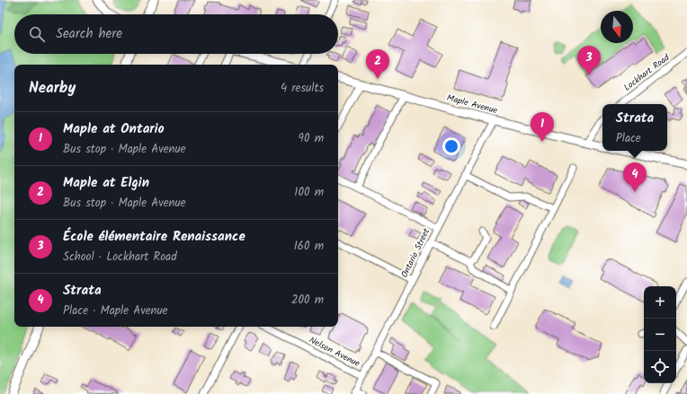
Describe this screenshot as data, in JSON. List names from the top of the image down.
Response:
{
  "streets": {
    "main road": ["Maple Avenue"],
    "street": ["Lockhart Road", "Ontario Street", "Nelson Avenue"]
  },
  "crossings": [
    ["Maple Avenue", "Ontario Street"],
    ["Ontario Street", "Nelson Avenue"]
  ],
  "north": "bottom",
  "page": {
    "search": "Search here",
    "pins": [
      "3",
      "2",
      "1",
      "4"
    ],
    "heading": ["Nearby", "4 results"],
    "popup": ["Strata", "Place"],
    "list": [
      {
        "mark": "1",
        "name": "Maple at Ontario",
        "note": "Bus stop · Maple Avenue",
        "value": "90 m"
      },
      {
        "mark": "2",
        "name": "Maple at Elgin",
        "note": "Bus stop · Maple Avenue",
        "value": "100 m"
      },
      {
        "mark": "3",
        "name": "École élémentaire Renaissance",
        "note": "School · Lockhart Road",
        "value": "160 m"
      },
      {
        "mark": "4",
        "name": "Strata",
        "note": "Place · Maple Avenue",
        "value": "200 m"
      }
    ],
    "map_buttons": ["+", "−"]
  }
}
